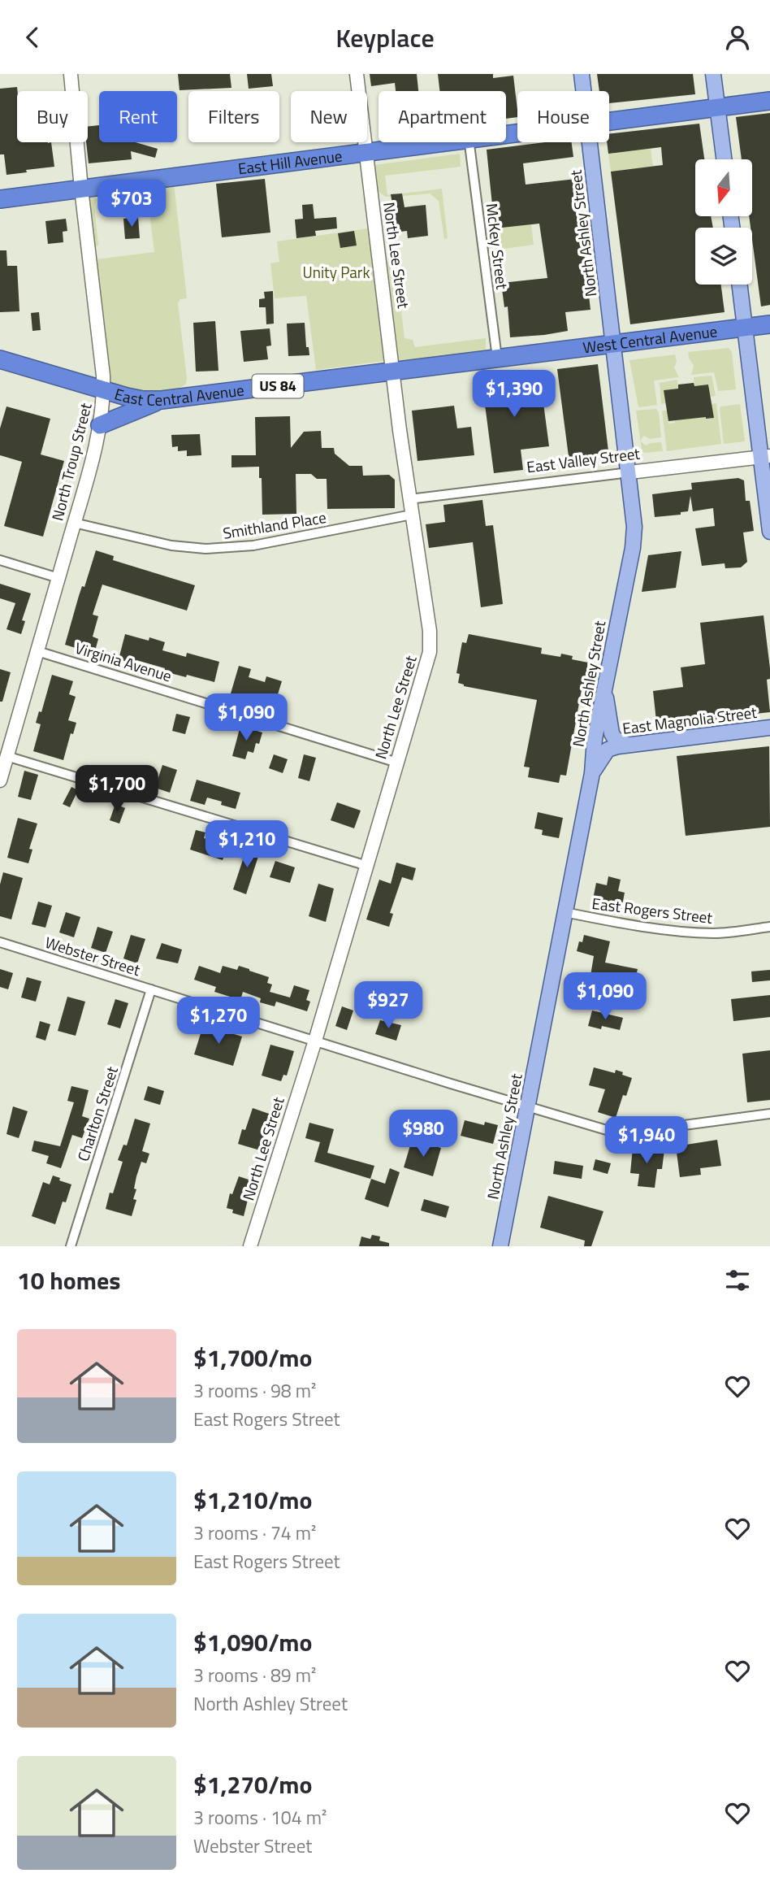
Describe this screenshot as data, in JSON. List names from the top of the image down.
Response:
{
  "streets": {
    "highway": [
      "East Hill Avenue",
      "West Central Avenue",
      "US 84",
      "East Central Avenue"
    ],
    "main road": ["North Ashley Street", "East Magnolia Street"],
    "street": [
      "McKey Street",
      "North Lee Street",
      "East Valley Street",
      "North Troup Street",
      "Smithland Place",
      "Virginia Avenue",
      "East Rogers Street",
      "Webster Street",
      "Charlton Street"
    ]
  },
  "crossings": [
    ["East Hill Avenue", "North Lee Street"],
    ["East Hill Avenue", "North Troup Street"],
    ["North Ashley Street", "West Central Avenue"],
    ["North Ashley Street", "East Valley Street"],
    ["North Ashley Street", "East Magnolia Street"],
    ["North Ashley Street", "East Rogers Street"],
    ["North Ashley Street", "Webster Street"],
    ["McKey Street", "West Central Avenue"],
    ["McKey Street", "East Central Avenue"],
    ["North Lee Street", "East Central Avenue"],
    ["North Lee Street", "East Valley Street"],
    ["North Lee Street", "Smithland Place"],
    ["North Lee Street", "Virginia Avenue"],
    ["North Lee Street", "Webster Street"],
    ["West Central Avenue", "East Central Avenue"],
    ["East Central Avenue", "North Troup Street"],
    ["North Troup Street", "Smithland Place"],
    ["North Troup Street", "Virginia Avenue"],
    ["Webster Street", "Charlton Street"]
  ],
  "parks": ["Unity Park"],
  "north": "bottom",
  "page": {
    "header": "Keyplace",
    "chip": [
      "Buy",
      "Rent",
      "Filters",
      "New",
      "Apartment",
      "House"
    ],
    "price": [
      "$703",
      "$1,390",
      "$1,090",
      "$1,700",
      "$1,210",
      "$1,090",
      "$927",
      "$1,270",
      "$980",
      "$1,940"
    ],
    "heading": "10 homes",
    "list": [
      {
        "name": "$1,700/mo",
        "note": "3 rooms · 98 m² · East Rogers Street"
      },
      {
        "name": "$1,210/mo",
        "note": "3 rooms · 74 m² · East Rogers Street"
      },
      {
        "name": "$1,090/mo",
        "note": "3 rooms · 89 m² · North Ashley Street"
      },
      {
        "name": "$1,270/mo",
        "note": "3 rooms · 104 m² · Webster Street"
      }
    ]
  }
}
